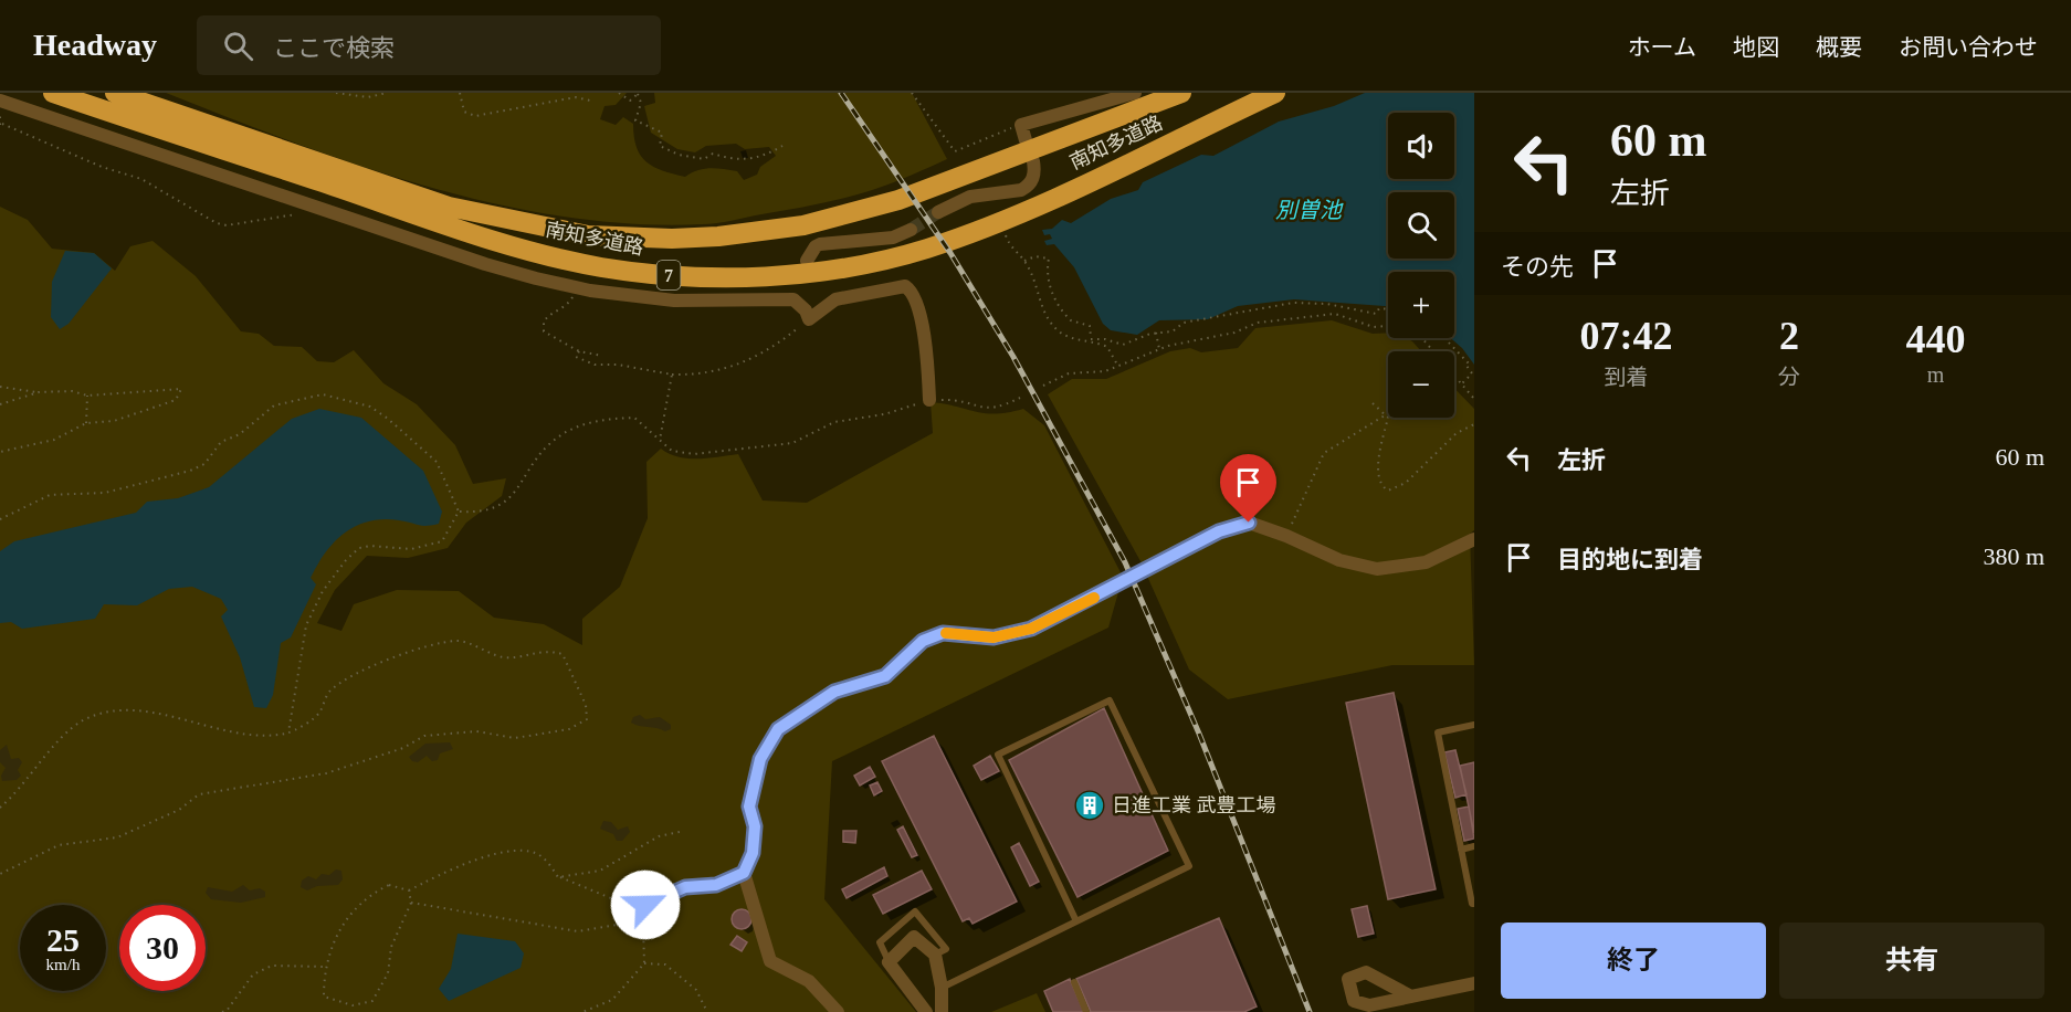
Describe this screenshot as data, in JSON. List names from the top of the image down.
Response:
{
  "streets": {
    "highway": ["南知多道路", "7"]
  },
  "water": ["別曽池"],
  "places": {
    "building": ["日進工業 武豊工場"]
  },
  "page": {
    "header": "Headway",
    "search": "ここで検索",
    "nav": [
      "ホーム",
      "地図",
      "概要",
      "お問い合わせ"
    ],
    "turn": ["60 m", "左折"],
    "map_buttons": ["+", "−"],
    "then": "その先",
    "eta": [
      "07:42",
      "到着",
      "2",
      "分",
      "440",
      "m"
    ],
    "list": [
      {
        "name": "左折",
        "value": "60 m"
      },
      {
        "name": "目的地に到着",
        "value": "380 m"
      }
    ],
    "speed": "25 km/h",
    "limit": "30",
    "buttons": ["終了", "共有"]
  }
}
